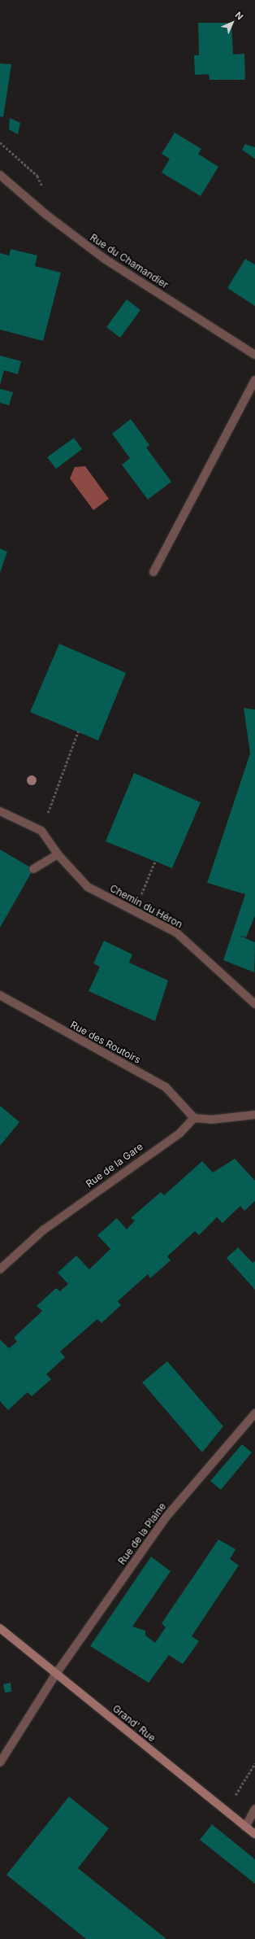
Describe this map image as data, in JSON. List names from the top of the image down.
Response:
{
  "streets": {
    "main road": ["Grand' Rue"],
    "street": [
      "Rue du Chamandier",
      "Chemin du Héron",
      "Rue des Routoirs",
      "Rue de la Gare",
      "Rue de la Plaine"
    ]
  },
  "crossings": [
    ["Rue des Routoirs", "Rue de la Gare"],
    ["Rue de la Plaine", "Grand' Rue"]
  ],
  "north": "top right"
}
